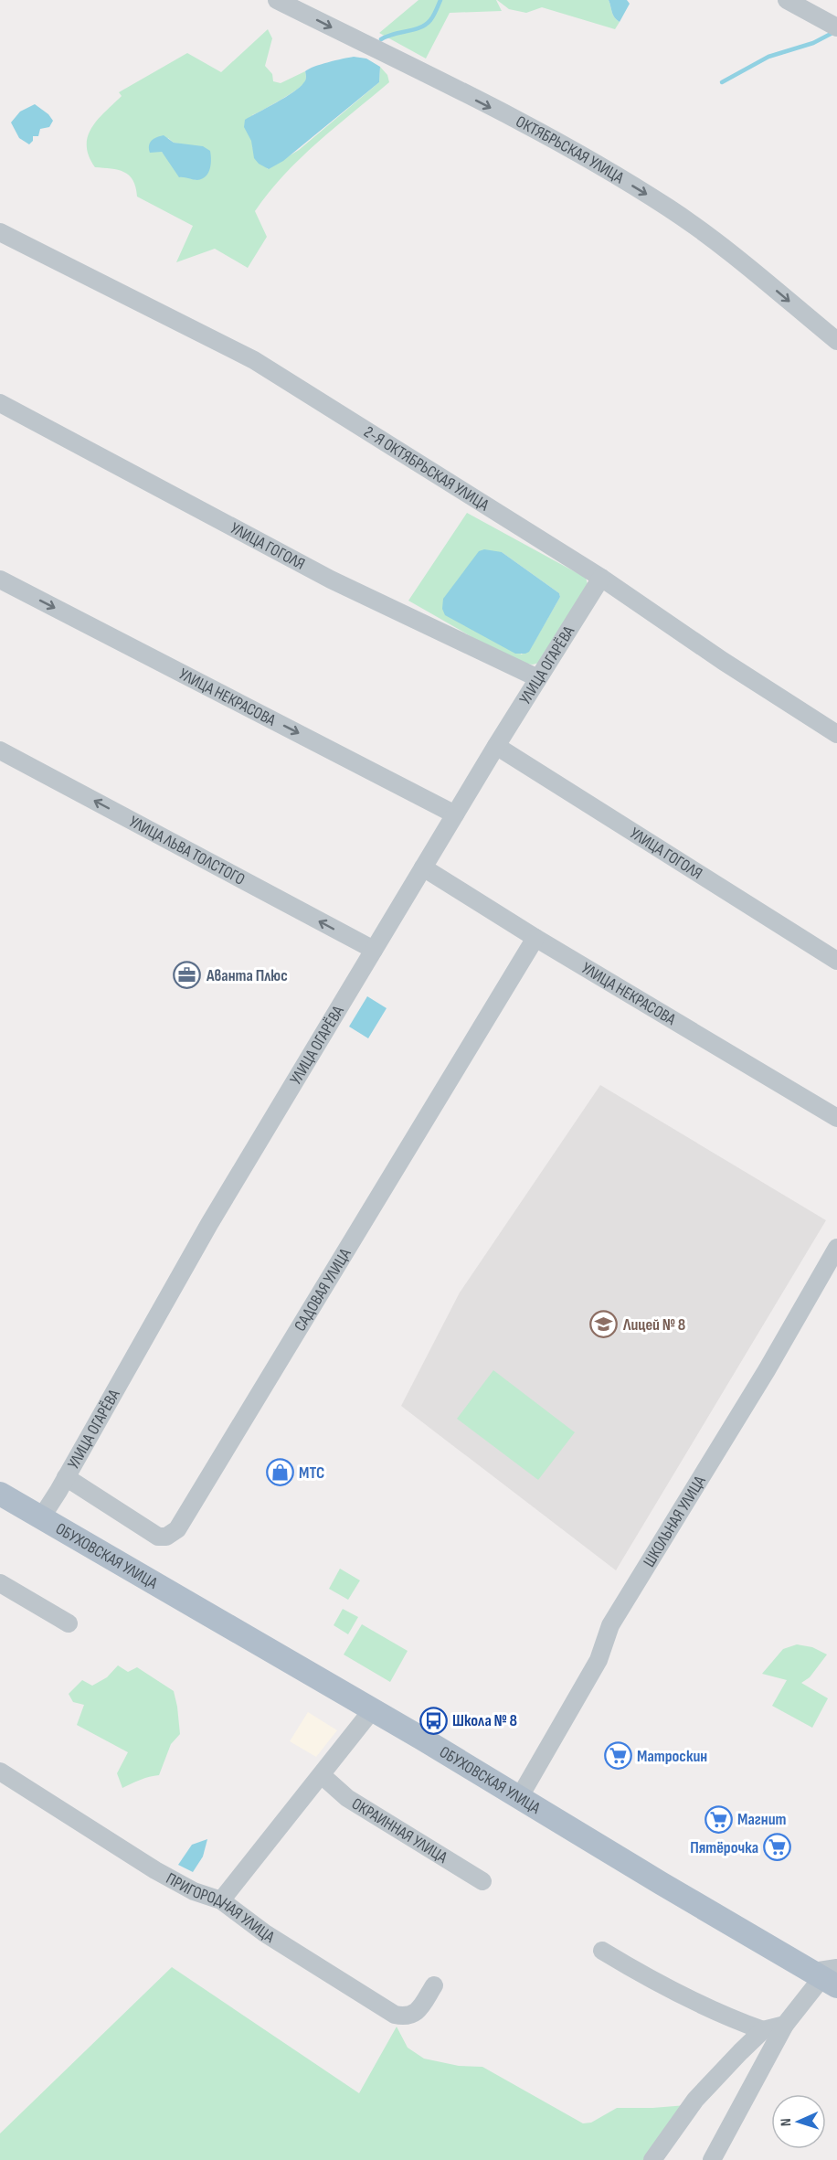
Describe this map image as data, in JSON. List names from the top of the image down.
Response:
{
  "streets": {
    "main road": ["ОБУХОВСКАЯ УЛИЦА"],
    "street": [
      "ОКТЯБРЬСКАЯ УЛИЦА",
      "2-Я ОКТЯБРЬСКАЯ УЛИЦА",
      "УЛИЦА ГОГОЛЯ",
      "УЛИЦА ОГАРЁВА",
      "УЛИЦА НЕКРАСОВА",
      "УЛИЦА ЛЬВА ТОЛСТОГО",
      "САДОВАЯ УЛИЦА",
      "ШКОЛЬНАЯ УЛИЦА",
      "ОКРАИННАЯ УЛИЦА",
      "ПРИГОРОДНАЯ УЛИЦА"
    ]
  },
  "crossings": [
    ["2-Я ОКТЯБРЬСКАЯ УЛИЦА", "УЛИЦА ОГАРЁВА"],
    ["УЛИЦА ГОГОЛЯ", "УЛИЦА ОГАРЁВА"],
    ["УЛИЦА ОГАРЁВА", "УЛИЦА НЕКРАСОВА"],
    ["УЛИЦА ОГАРЁВА", "УЛИЦА ЛЬВА ТОЛСТОГО"],
    ["УЛИЦА ОГАРЁВА", "САДОВАЯ УЛИЦА"],
    ["УЛИЦА ОГАРЁВА", "ОБУХОВСКАЯ УЛИЦА"],
    ["УЛИЦА НЕКРАСОВА", "САДОВАЯ УЛИЦА"],
    ["ШКОЛЬНАЯ УЛИЦА", "ОБУХОВСКАЯ УЛИЦА"]
  ],
  "one_way": ["ОКТЯБРЬСКАЯ УЛИЦА", "УЛИЦА НЕКРАСОВА", "УЛИЦА ЛЬВА ТОЛСТОГО"],
  "places": {
    "office": ["Аванта Плюс"],
    "school or university": ["Лицей № 8"],
    "shop": ["МТС"],
    "bus stop": ["Школа № 8"],
    "supermarket": ["Матроскин", "Магнит", "Пятёрочка"]
  },
  "north": "left"
}
